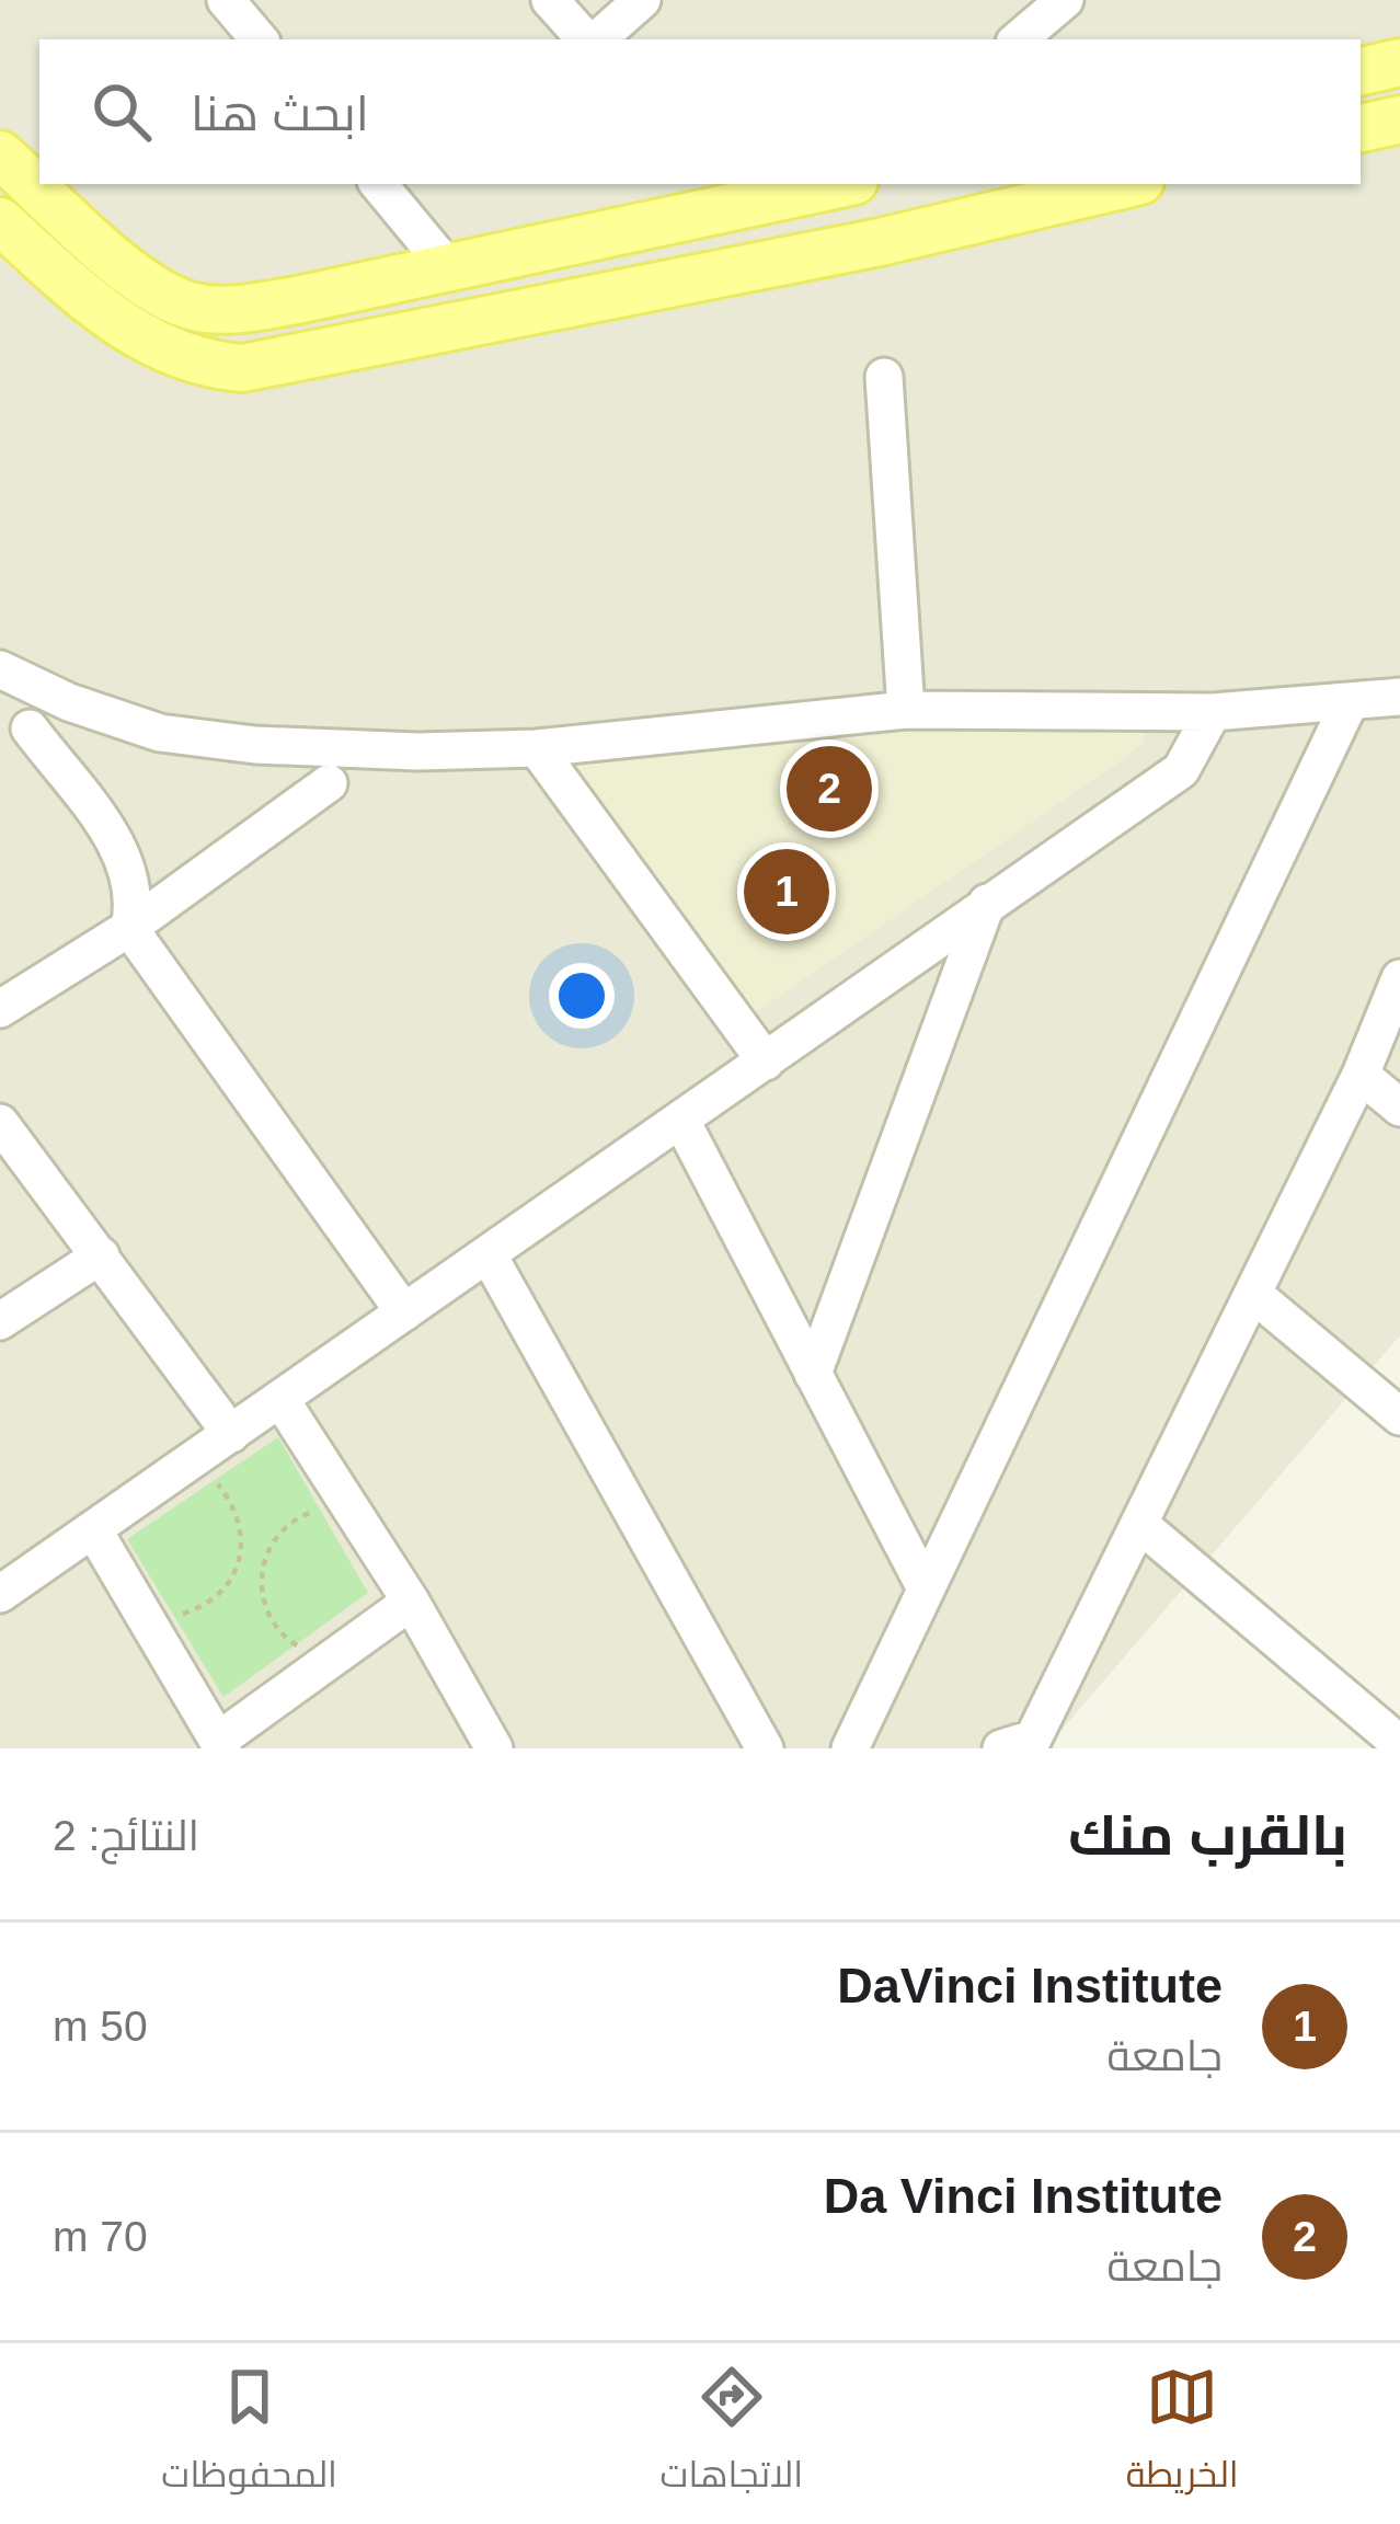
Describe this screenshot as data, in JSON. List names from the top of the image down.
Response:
{
  "page": {
    "search": "ابحث هنا",
    "pins": ["2", "1"],
    "heading": ["بالقرب منك", "النتائج: 2"],
    "list": [
      {
        "mark": "1",
        "name": "DaVinci Institute",
        "note": "جامعة",
        "value": "50 m"
      },
      {
        "mark": "2",
        "name": "Da Vinci Institute",
        "note": "جامعة",
        "value": "70 m"
      }
    ],
    "nav": ["الخريطة", "الاتجاهات", "المحفوظات"]
  }
}
